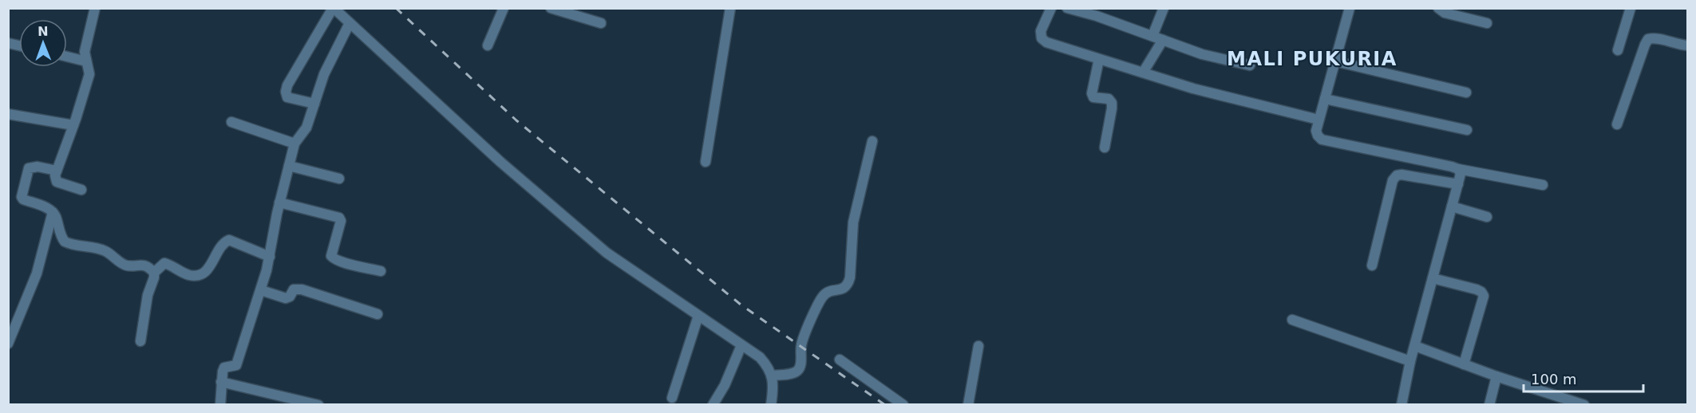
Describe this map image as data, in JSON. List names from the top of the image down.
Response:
{
  "districts": ["MALI PUKURIA"],
  "scale_bar": "100 m",
  "north": "top"
}
